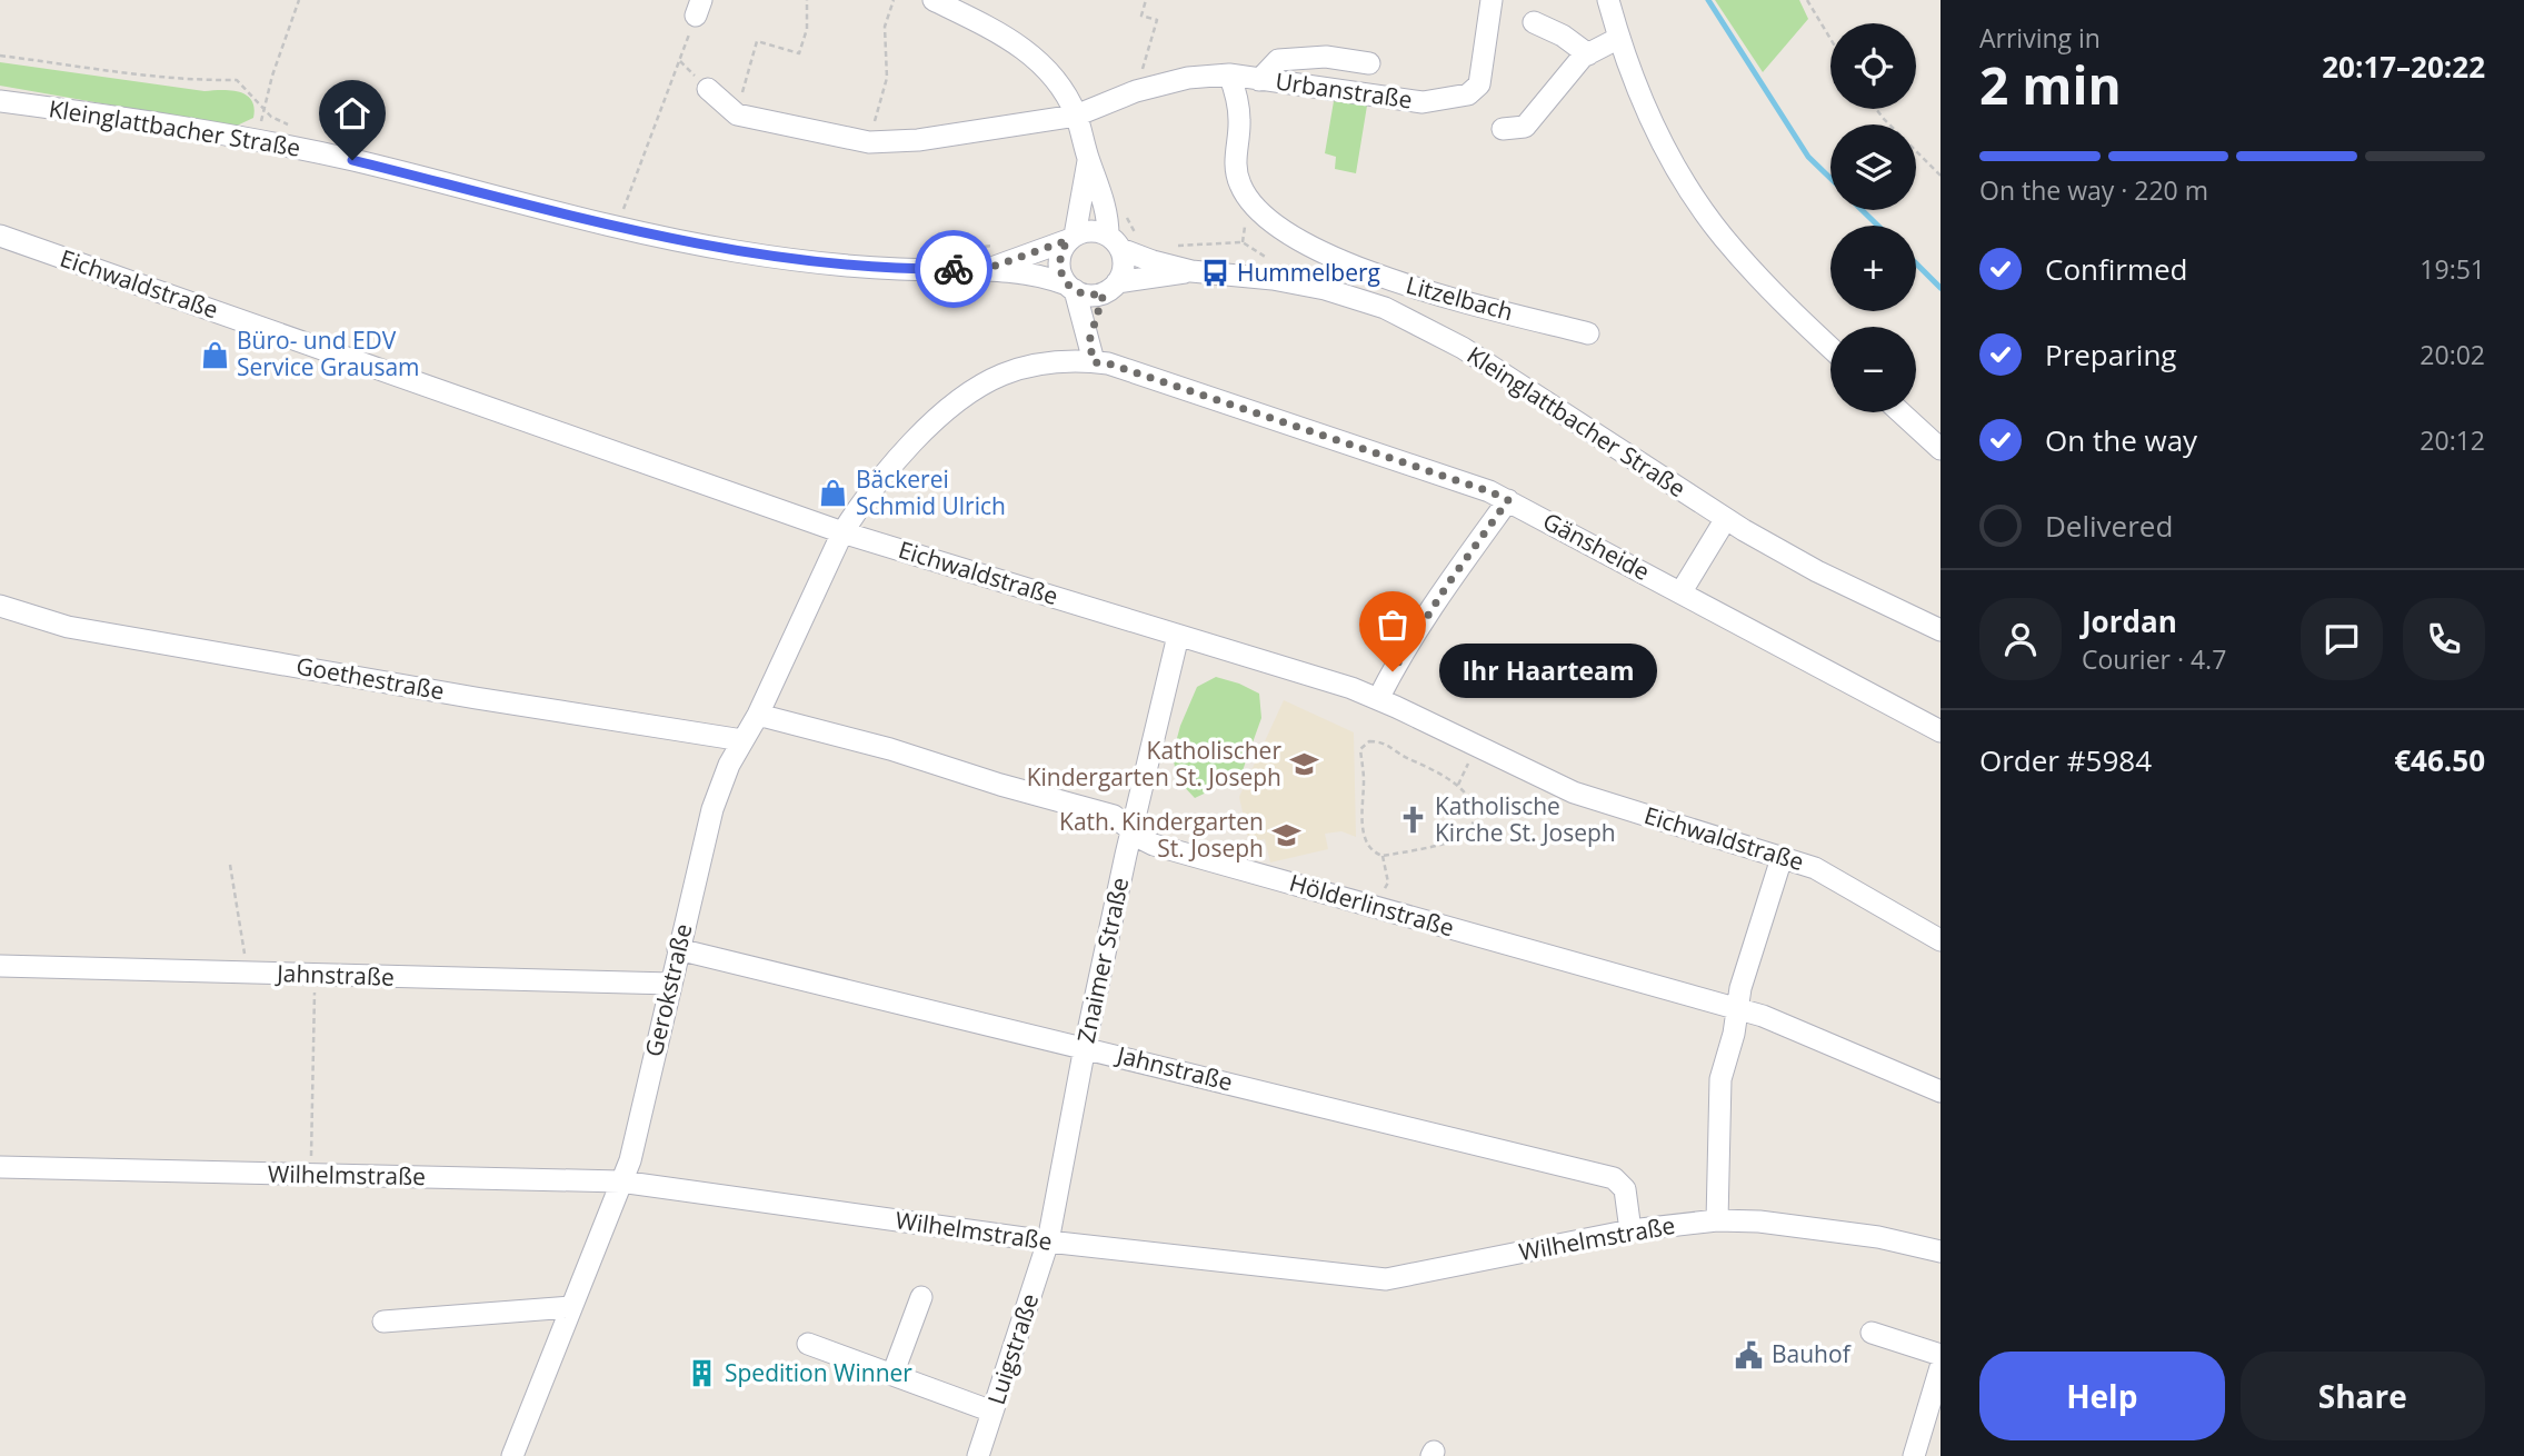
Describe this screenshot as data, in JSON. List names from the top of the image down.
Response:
{
  "streets": {
    "street": [
      "Urbanstraße",
      "Kleinglattbacher Straße",
      "Eichwaldstraße",
      "Litzelbach",
      "Gänsheide",
      "Goethestraße",
      "Hölderlinstraße",
      "Znaimer Straße",
      "Jahnstraße",
      "Gerokstraße",
      "Wilhelmstraße",
      "Luigstraße"
    ]
  },
  "crossings": [
    ["Urbanstraße", "Litzelbach"],
    ["Eichwaldstraße", "Gänsheide"],
    ["Eichwaldstraße", "Znaimer Straße"],
    ["Eichwaldstraße", "Gerokstraße"],
    ["Gänsheide", "Gerokstraße"],
    ["Goethestraße", "Gerokstraße"],
    ["Hölderlinstraße", "Znaimer Straße"],
    ["Hölderlinstraße", "Gerokstraße"],
    ["Znaimer Straße", "Jahnstraße"],
    ["Znaimer Straße", "Wilhelmstraße"],
    ["Znaimer Straße", "Luigstraße"],
    ["Jahnstraße", "Gerokstraße"],
    ["Jahnstraße", "Wilhelmstraße"],
    ["Gerokstraße", "Wilhelmstraße"],
    ["Wilhelmstraße", "Luigstraße"]
  ],
  "places": {
    "bus stop": ["Hummelberg"],
    "shop": ["Büro- und EDV Service Grausam", "Bäckerei Schmid Ulrich"],
    "other": ["Ihr Haarteam"],
    "school or university": ["Katholischer Kindergarten St. Joseph", "Kath. Kindergarten St. Joseph"],
    "church": ["Katholische Kirche St. Joseph"],
    "public building": ["Bauhof"],
    "building": ["Spedition Winner"]
  },
  "page": {
    "heading": ["2 min", "Arriving in", "20:17–20:22"],
    "panel": [
      "Jordan",
      "Courier · 4.7",
      "Order #5984",
      "€46.50"
    ],
    "map_buttons": ["+", "−"],
    "bar": "On the way · 220 m",
    "list": [
      ["Confirmed", "19:51"],
      ["Preparing", "20:02"],
      ["On the way", "20:12"],
      "Delivered"
    ],
    "bubble": "Ihr Haarteam",
    "buttons": ["Help", "Share"]
  }
}
